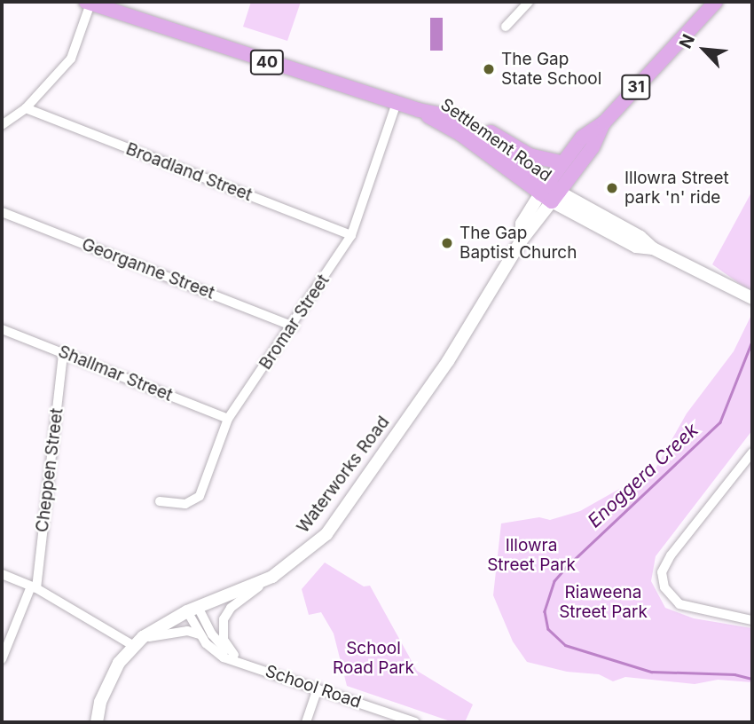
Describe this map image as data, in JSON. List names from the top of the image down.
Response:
{
  "streets": {
    "main road": [
      "40",
      "31",
      "Settlement Road",
      "Waterworks Road"
    ],
    "street": [
      "Broadland Street",
      "Georganne Street",
      "Bromar Street",
      "Shallmar Street",
      "Cheppen Street",
      "School Road"
    ]
  },
  "crossings": [
    ["Settlement Road", "Bromar Street"],
    ["Settlement Road", "Waterworks Road"],
    ["Broadland Street", "Bromar Street"],
    ["Georganne Street", "Bromar Street"],
    ["Bromar Street", "Shallmar Street"],
    ["Shallmar Street", "Cheppen Street"],
    ["Waterworks Road", "School Road"]
  ],
  "water": ["Enoggera Creek"],
  "parks": ["Illowra Street Park", "Riaweena Street Park", "School Road Park"],
  "places": ["The Gap State School", "Illowra Street park 'n' ride", "The Gap Baptist Church"],
  "north": "top left"
}
